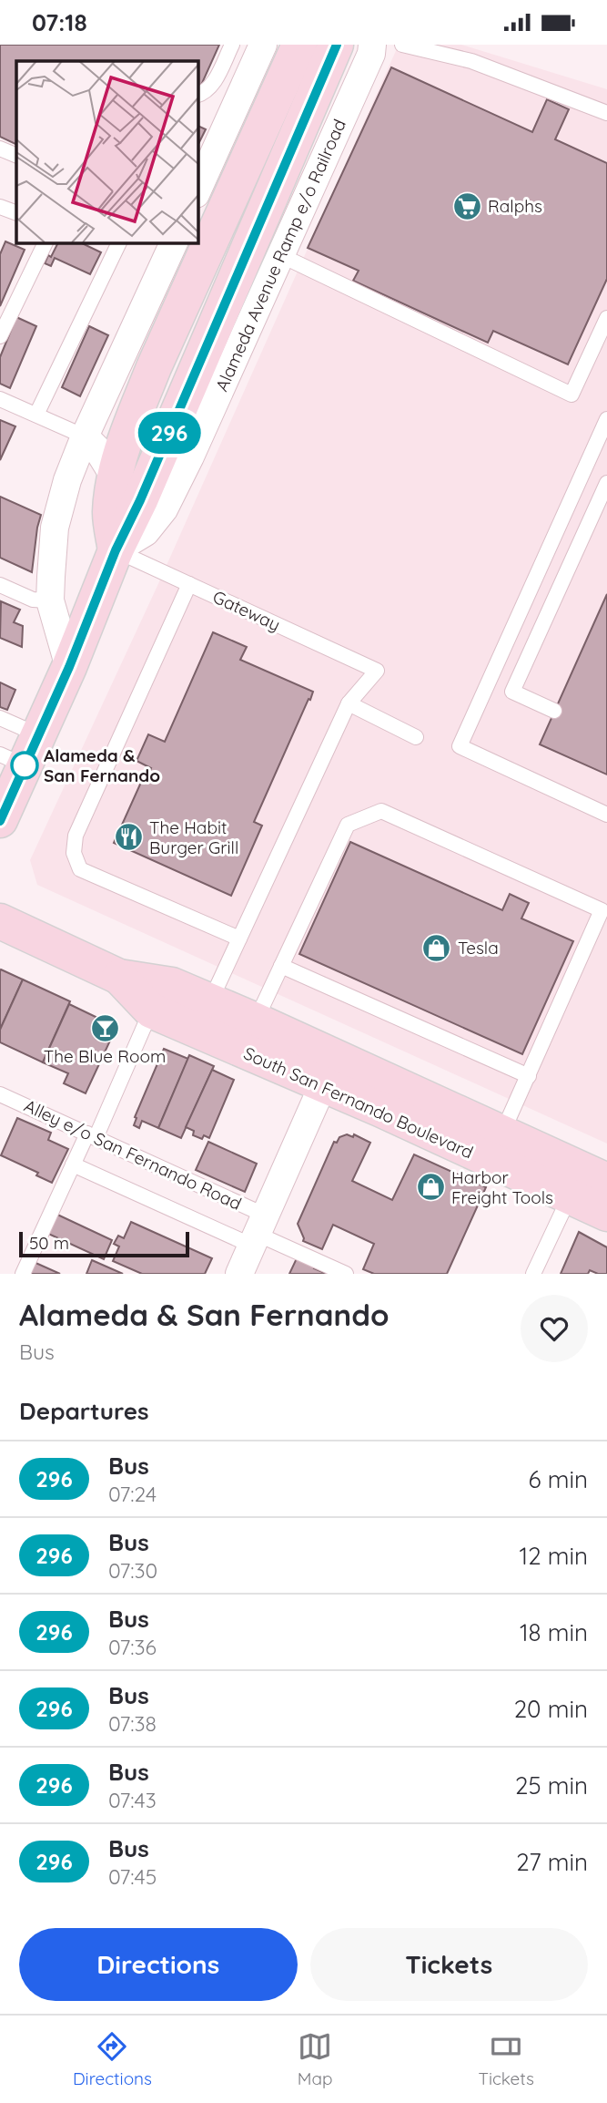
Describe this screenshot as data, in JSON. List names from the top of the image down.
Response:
{
  "streets": {
    "main road": ["South San Fernando Boulevard"],
    "street": ["Alameda Avenue Ramp e/o Railroad"],
    "lane": ["Gateway", "Alley e/o San Fernando Road"]
  },
  "crossings": [
    ["Alameda Avenue Ramp e/o Railroad", "Gateway"]
  ],
  "places": {
    "supermarket": ["Ralphs"],
    "other": ["Alameda & San Fernando"],
    "restaurant": ["The Habit Burger Grill"],
    "shop": ["Tesla", "Harbor Freight Tools"],
    "bar": ["The Blue Room"]
  },
  "lines": ["bus line 296"],
  "scale_bar": "50 m",
  "page": {
    "status": "07:18",
    "on_map": "296",
    "scale": "50 m",
    "heading": [
      ["Alameda & San Fernando", "Bus"],
      "Departures"
    ],
    "list": [
      {
        "mark": "296",
        "name": "Bus",
        "note": "07:24",
        "value": "6 min"
      },
      {
        "mark": "296",
        "name": "Bus",
        "note": "07:30",
        "value": "12 min"
      },
      {
        "mark": "296",
        "name": "Bus",
        "note": "07:36",
        "value": "18 min"
      },
      {
        "mark": "296",
        "name": "Bus",
        "note": "07:38",
        "value": "20 min"
      },
      {
        "mark": "296",
        "name": "Bus",
        "note": "07:43",
        "value": "25 min"
      },
      {
        "mark": "296",
        "name": "Bus",
        "note": "07:45",
        "value": "27 min"
      }
    ],
    "buttons": ["Directions", "Tickets"],
    "tabs": ["Directions", "Map", "Tickets"]
  }
}
